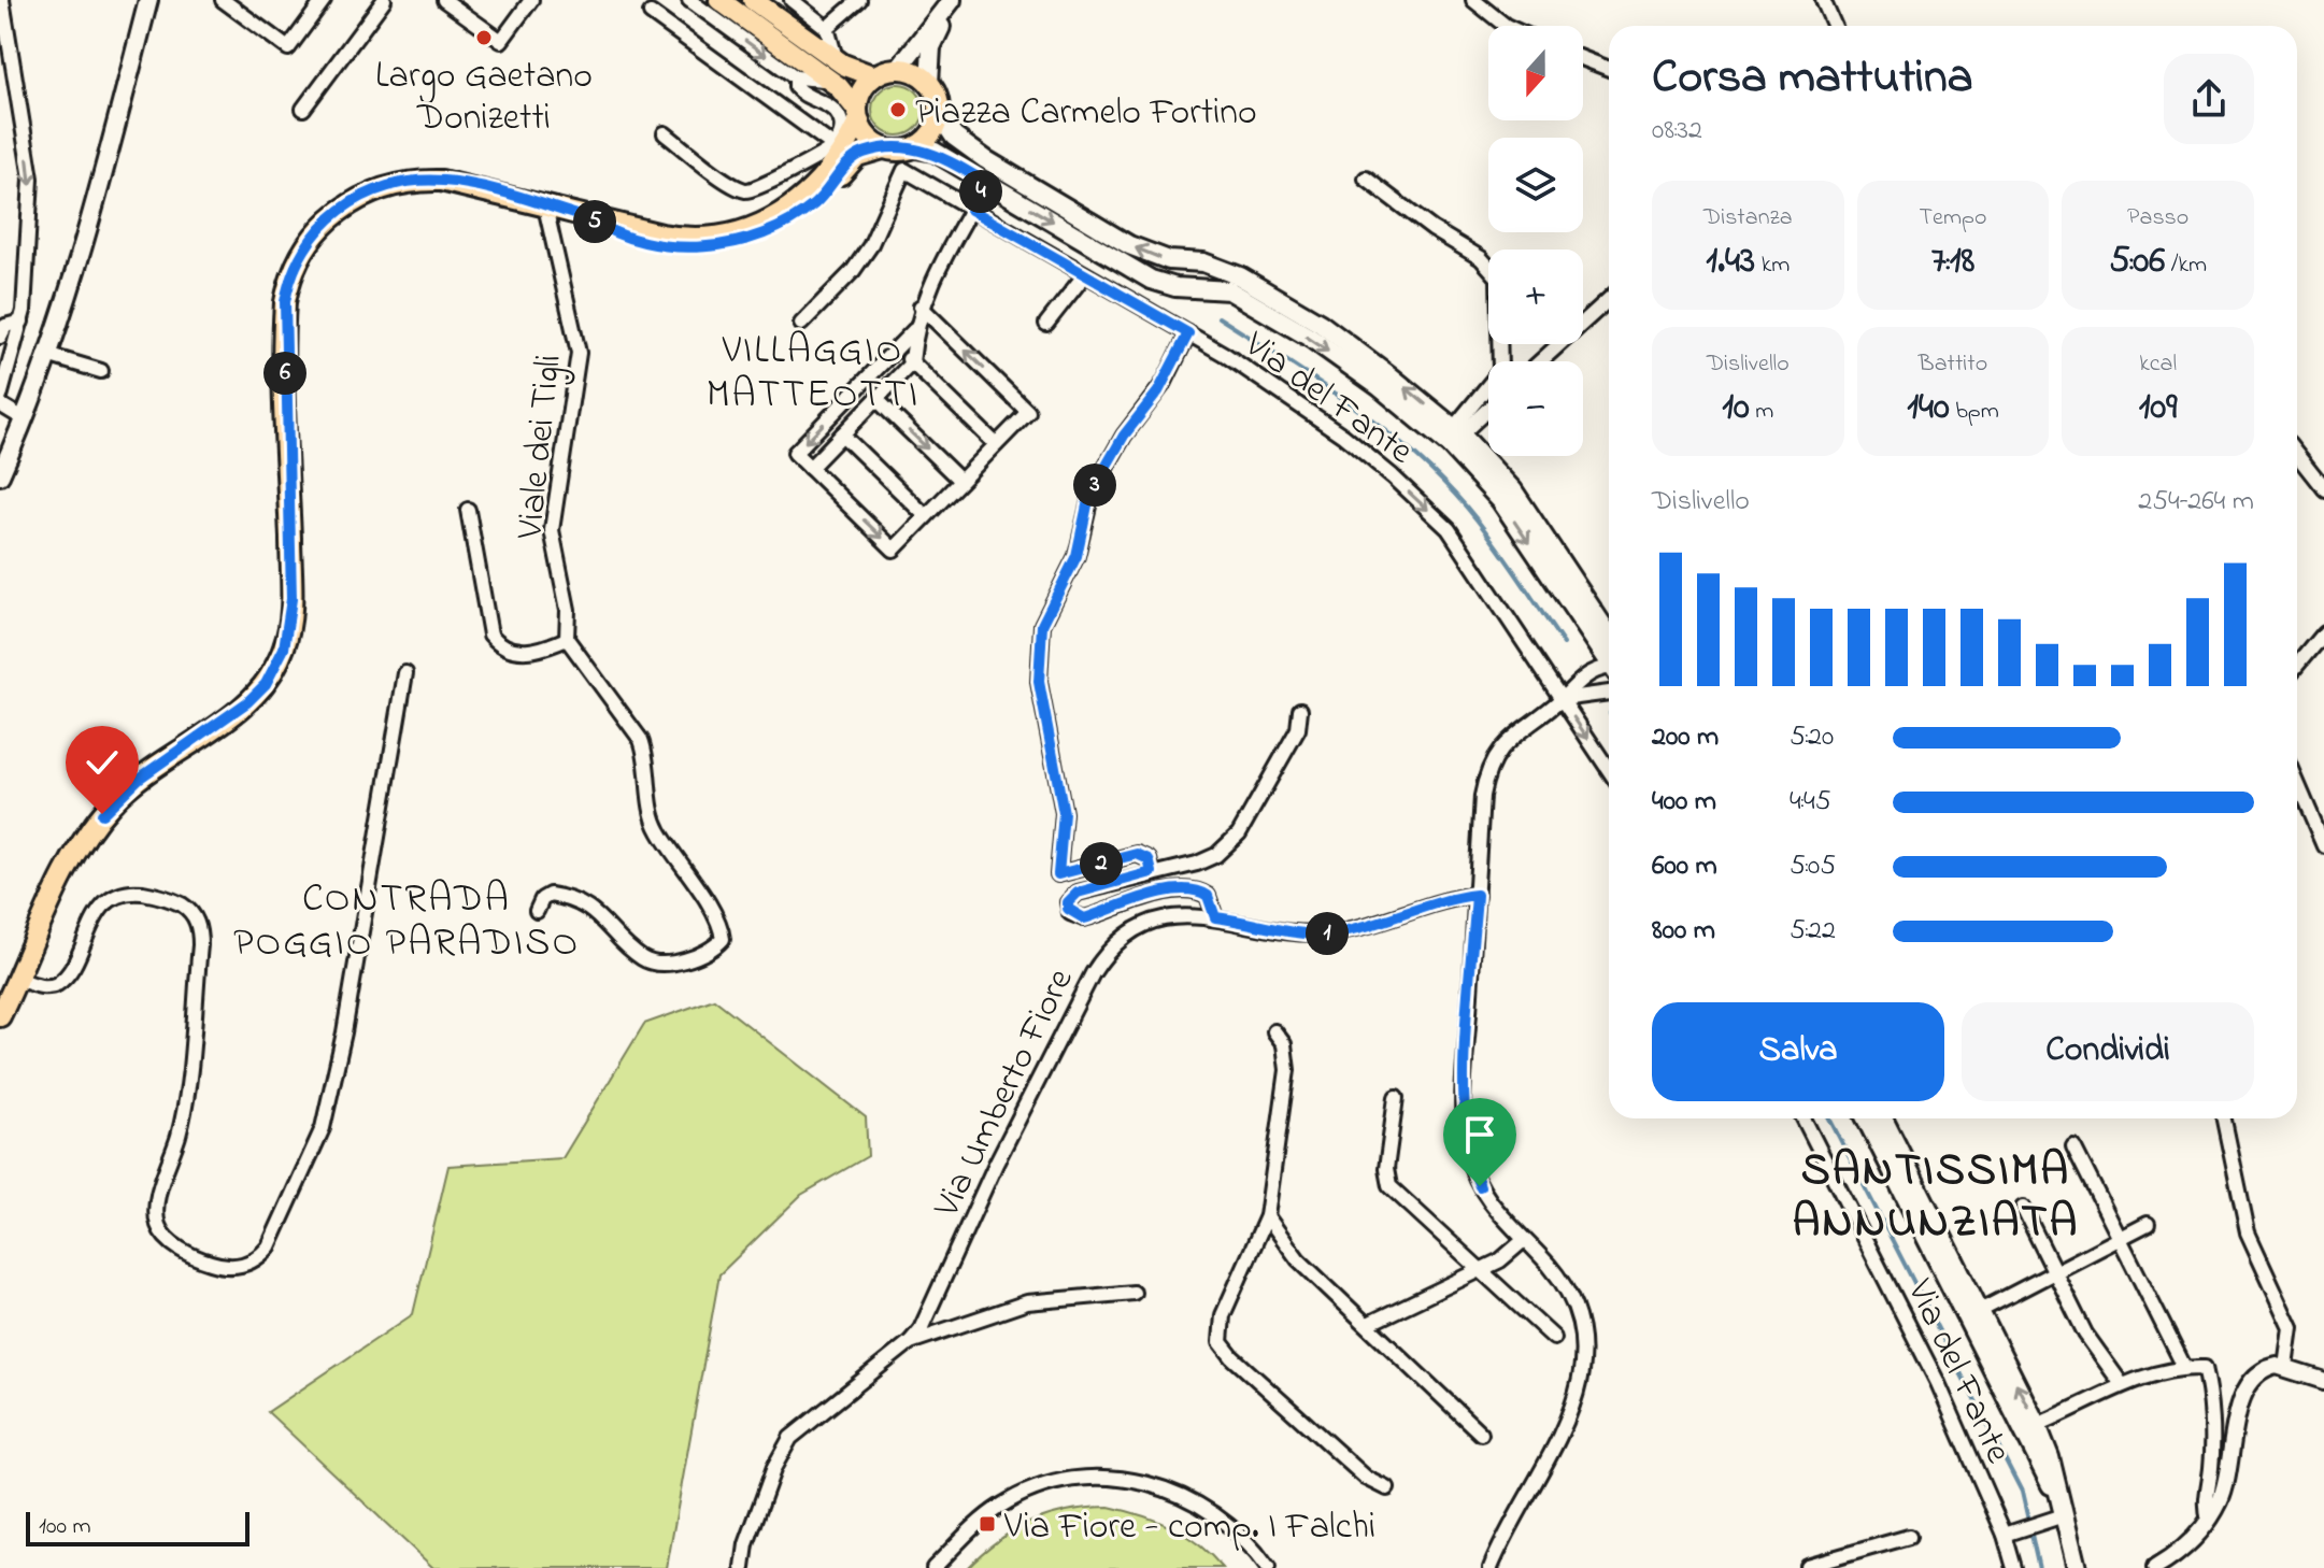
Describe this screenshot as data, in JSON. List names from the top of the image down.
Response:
{
  "streets": {
    "street": ["Via del Fante", "Viale dei Tigli", "Via Umberto Fiore"]
  },
  "one_way": ["Via del Fante"],
  "districts": ["VILLAGGIO MATTEOTTI", "CONTRADA POGGIO PARADISO", "SANTISSIMA ANNUNZIATA"],
  "places": {
    "other": ["Largo Gaetano Donizetti", "Piazza Carmelo Fortino"],
    "transit": ["Via Fiore - comp. I Falchi"]
  },
  "scale_bar": "100 m",
  "north": "bottom",
  "page": {
    "map_buttons": ["+", "−"],
    "heading": ["Corsa mattutina", "08:32"],
    "pins": [
      "4",
      "5",
      "6",
      "3",
      "2",
      "1"
    ],
    "stats": [
      ["Distanza", "1.43 km"],
      ["Tempo", "7:18"],
      ["Passo", "5:06 /km"],
      ["Dislivello", "10 m"],
      ["Battito", "140 bpm"],
      ["kcal", "109"]
    ],
    "chart": ["Dislivello", "254–264 m"],
    "list": [
      {
        "name": "200 m",
        "note": "5:20"
      },
      {
        "name": "400 m",
        "note": "4:45"
      },
      {
        "name": "600 m",
        "note": "5:05"
      },
      {
        "name": "800 m",
        "note": "5:22"
      }
    ],
    "buttons": ["Salva", "Condividi"],
    "scale": "100 m"
  }
}
